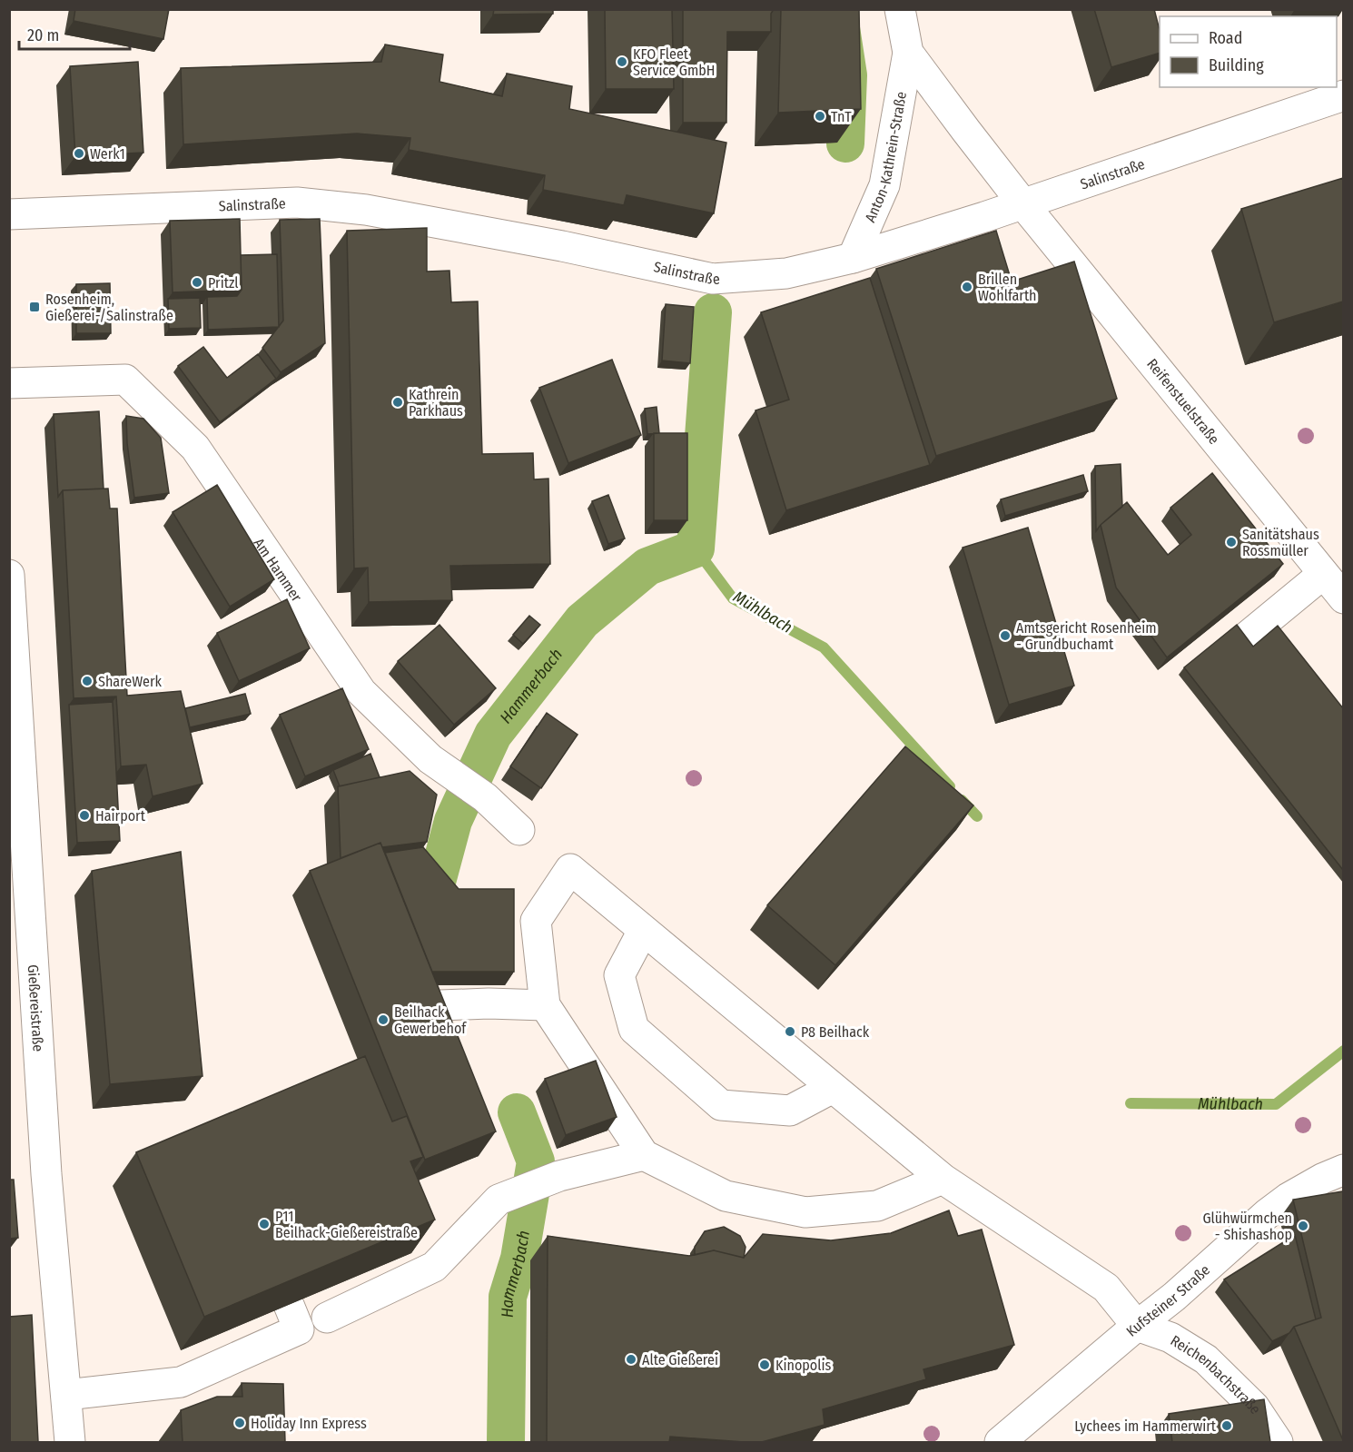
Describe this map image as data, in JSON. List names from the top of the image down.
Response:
{
  "streets": {
    "street": [
      "Anton-Kathrein-Straße",
      "Salinstraße",
      "Reifenstuelstraße",
      "Am Hammer",
      "Gießereistraße",
      "Kufsteiner Straße",
      "Reichenbachstraße"
    ]
  },
  "crossings": [
    ["Anton-Kathrein-Straße", "Salinstraße"],
    ["Anton-Kathrein-Straße", "Reifenstuelstraße"],
    ["Salinstraße", "Reifenstuelstraße"],
    ["Kufsteiner Straße", "Reichenbachstraße"]
  ],
  "water": ["Mühlbach", "Hammerbach"],
  "places": {
    "other": [
      "KFO Fleet Service GmbH",
      "TnT",
      "Werk1",
      "Pritzl",
      "Brillen Wohlfarth",
      "Kathrein Parkhaus",
      "Sanitätshaus Rossmüller",
      "Amtsgericht Rosenheim - Grundbuchamt",
      "ShareWerk",
      "Hairport",
      "Beilhack Gewerbehof",
      "P8 Beilhack",
      "P11 Beilhack-Gießereistraße",
      "Glühwürmchen - Shishashop",
      "Alte Gießerei",
      "Kinopolis",
      "Holiday Inn Express",
      "Lychees im Hammerwirt"
    ],
    "transit": ["Rosenheim, Gießerei-/Salinstraße"]
  },
  "legend": ["Road", "Building"],
  "scale_bar": "20 m"
}
